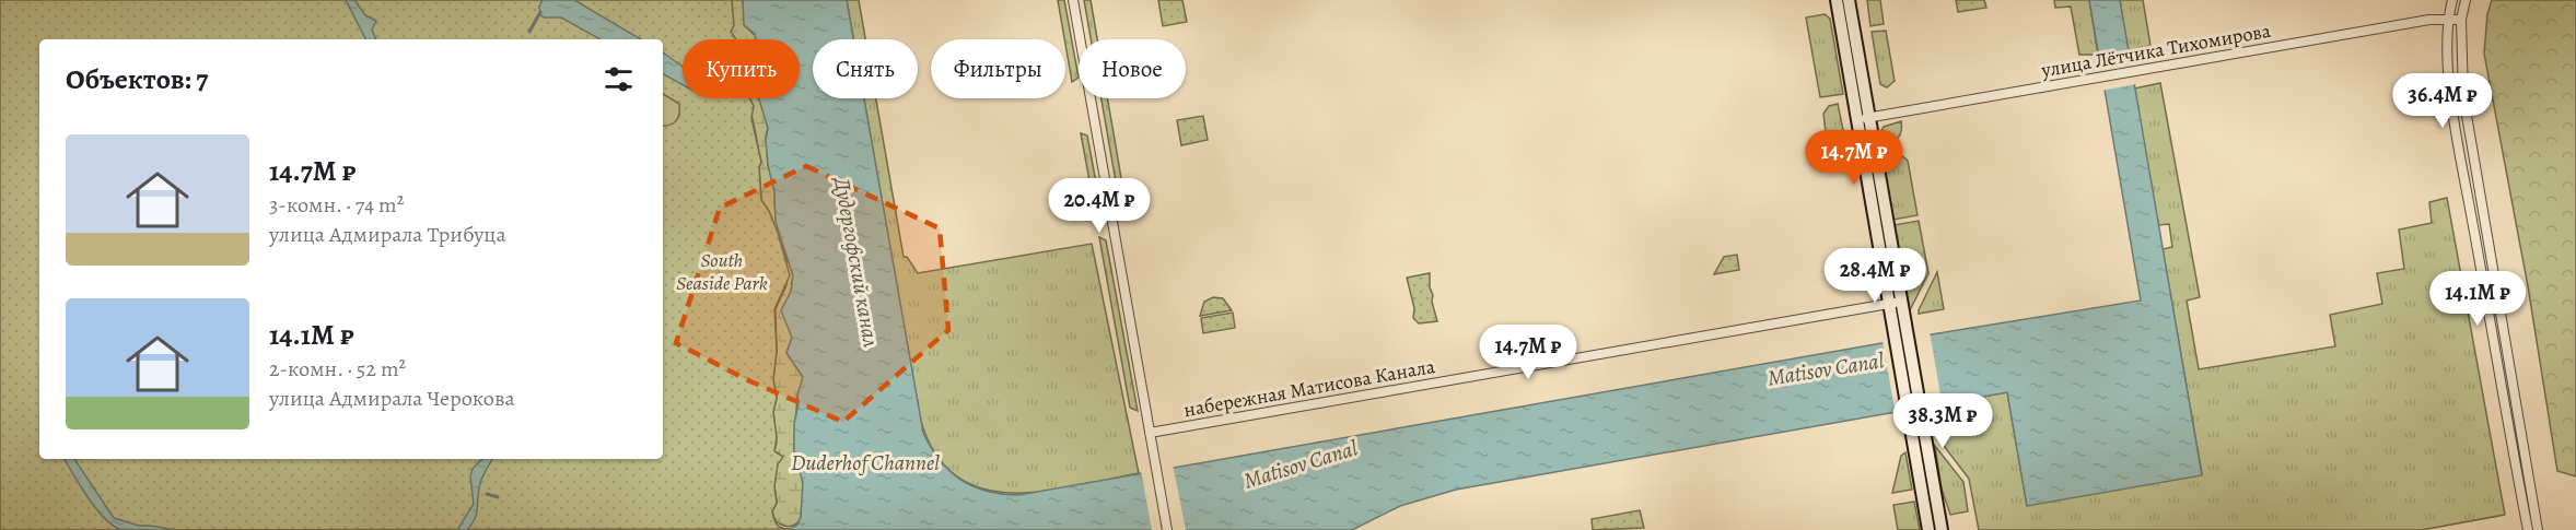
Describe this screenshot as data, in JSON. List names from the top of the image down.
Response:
{
  "streets": {
    "street": ["улица Лётчика Тихомирова", "набережная Матисова Канала"]
  },
  "water": ["Дудергофский канал", "Matisov Canal", "Duderhof Channel"],
  "parks": ["South Seaside Park"],
  "page": {
    "chip": [
      "Купить",
      "Снять",
      "Фильтры",
      "Новое"
    ],
    "heading": "Объектов: 7",
    "price": [
      "36.4M ₽",
      "14.7M ₽",
      "20.4M ₽",
      "28.4M ₽",
      "14.1M ₽",
      "14.7M ₽",
      "38.3M ₽"
    ],
    "list": [
      {
        "name": "14.7M ₽",
        "note": "3-комн. · 74 m² · улица Адмирала Трибуца"
      },
      {
        "name": "14.1M ₽",
        "note": "2-комн. · 52 m² · улица Адмирала Черокова"
      }
    ]
  }
}
